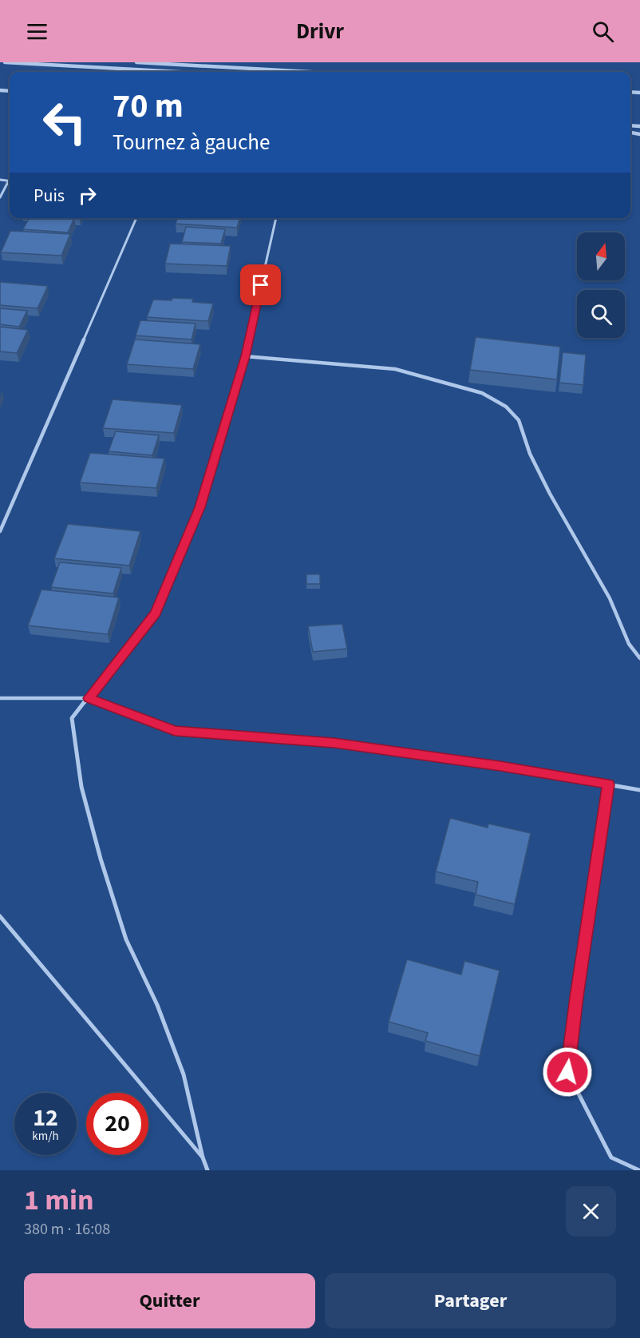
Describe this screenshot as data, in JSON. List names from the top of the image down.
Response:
{
  "north": "top",
  "page": {
    "header": "Drivr",
    "turn": ["70 m", "Tournez à gauche"],
    "then": "Puis",
    "speed": "12 km/h",
    "limit": "20",
    "heading": ["1 min", "380 m · 16:08"],
    "buttons": ["Quitter", "Partager"]
  }
}
